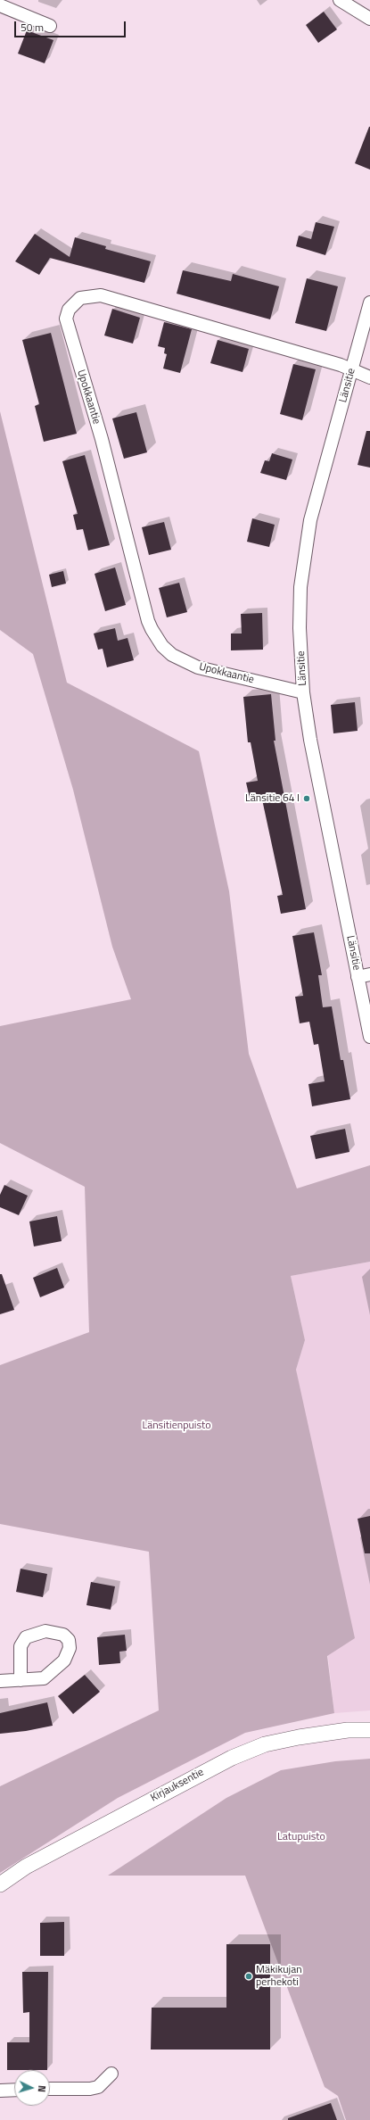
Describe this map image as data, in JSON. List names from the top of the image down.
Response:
{
  "streets": {
    "street": ["Länsitie", "Upokkaantie", "Kirjauksentie"]
  },
  "crossings": [
    ["Länsitie", "Upokkaantie"]
  ],
  "parks": ["Länsitienpuisto", "Latupuisto"],
  "places": ["Länsitie 64 I", "Mäkikujan perhekoti"],
  "scale_bar": "50 m",
  "north": "right"
}
